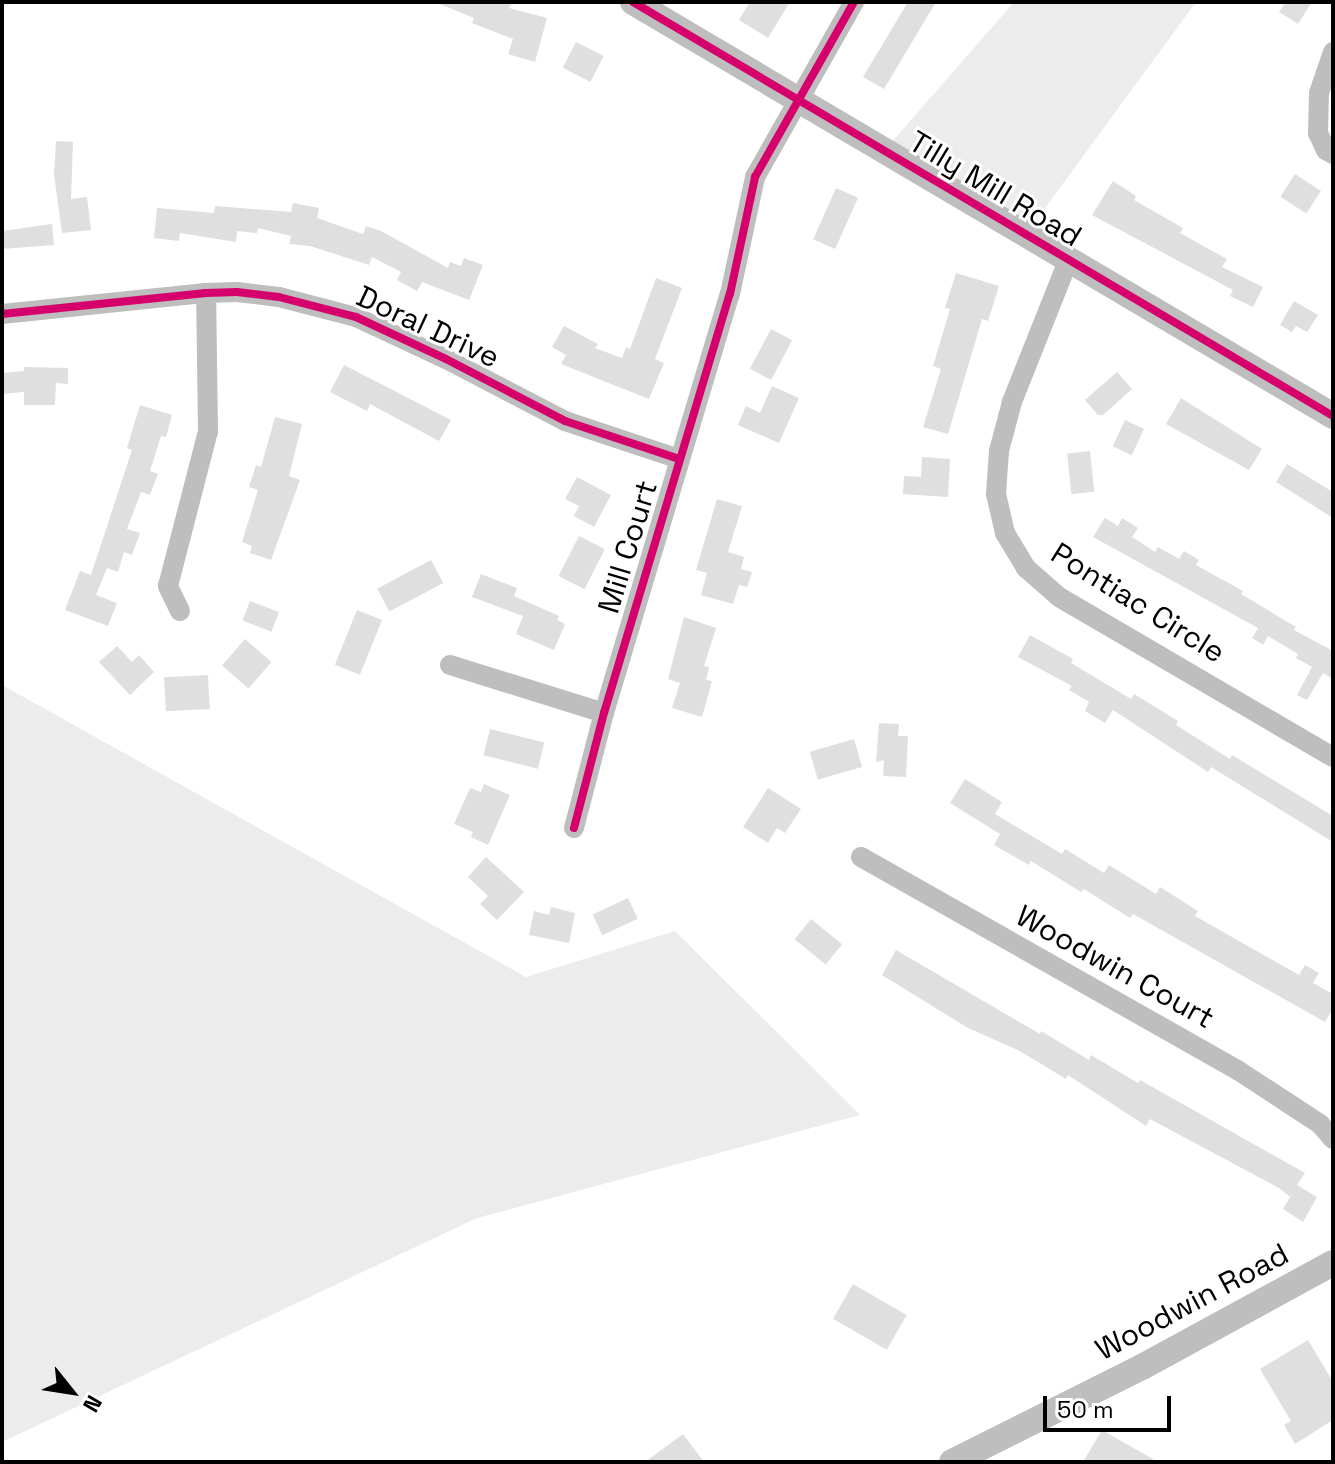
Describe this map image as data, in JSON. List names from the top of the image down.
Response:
{
  "streets": {
    "street": [
      "Tilly Mill Road",
      "Doral Drive",
      "Mill Court",
      "Pontiac Circle",
      "Woodwin Court",
      "Woodwin Road"
    ]
  },
  "crossings": [
    ["Tilly Mill Road", "Mill Court"],
    ["Tilly Mill Road", "Pontiac Circle"],
    ["Doral Drive", "Mill Court"]
  ],
  "scale_bar": "50 m",
  "north": "bottom right"
}
